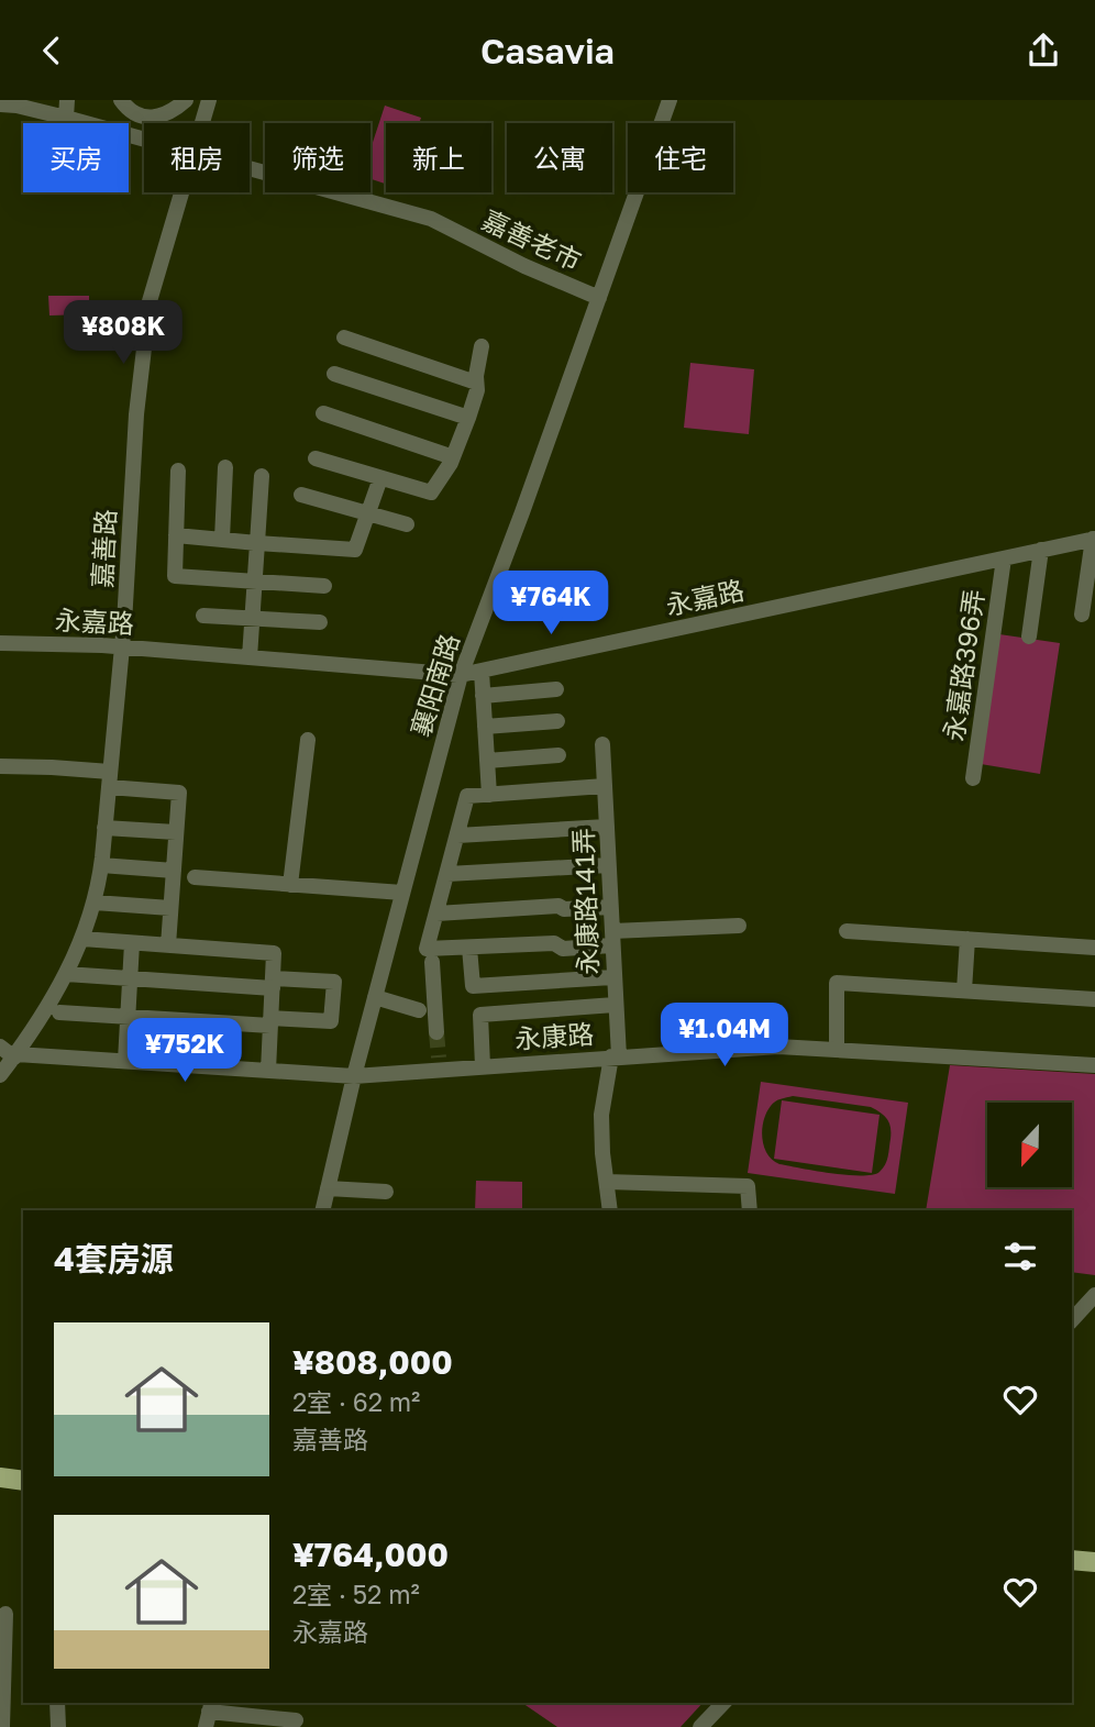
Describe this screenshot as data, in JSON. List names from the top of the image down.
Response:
{
  "streets": {
    "street": [
      "嘉善老市",
      "嘉善路",
      "永嘉路",
      "永嘉路396弄",
      "襄阳南路",
      "永康路141弄",
      "永康路"
    ]
  },
  "crossings": [
    ["嘉善老市", "襄阳南路"],
    ["嘉善路", "永嘉路"],
    ["嘉善路", "永康路"],
    ["永嘉路", "永嘉路396弄"],
    ["永嘉路", "襄阳南路"],
    ["襄阳南路", "永康路"],
    ["永康路141弄", "永康路"]
  ],
  "north": "bottom",
  "page": {
    "header": "Casavia",
    "chip": [
      "买房",
      "租房",
      "筛选",
      "新上",
      "公寓",
      "住宅"
    ],
    "price": [
      "¥808K",
      "¥764K",
      "¥1.04M",
      "¥752K"
    ],
    "heading": "4套房源",
    "list": [
      {
        "name": "¥808,000",
        "note": "2室 · 62 m² · 嘉善路"
      },
      {
        "name": "¥764,000",
        "note": "2室 · 52 m² · 永嘉路"
      }
    ]
  }
}
